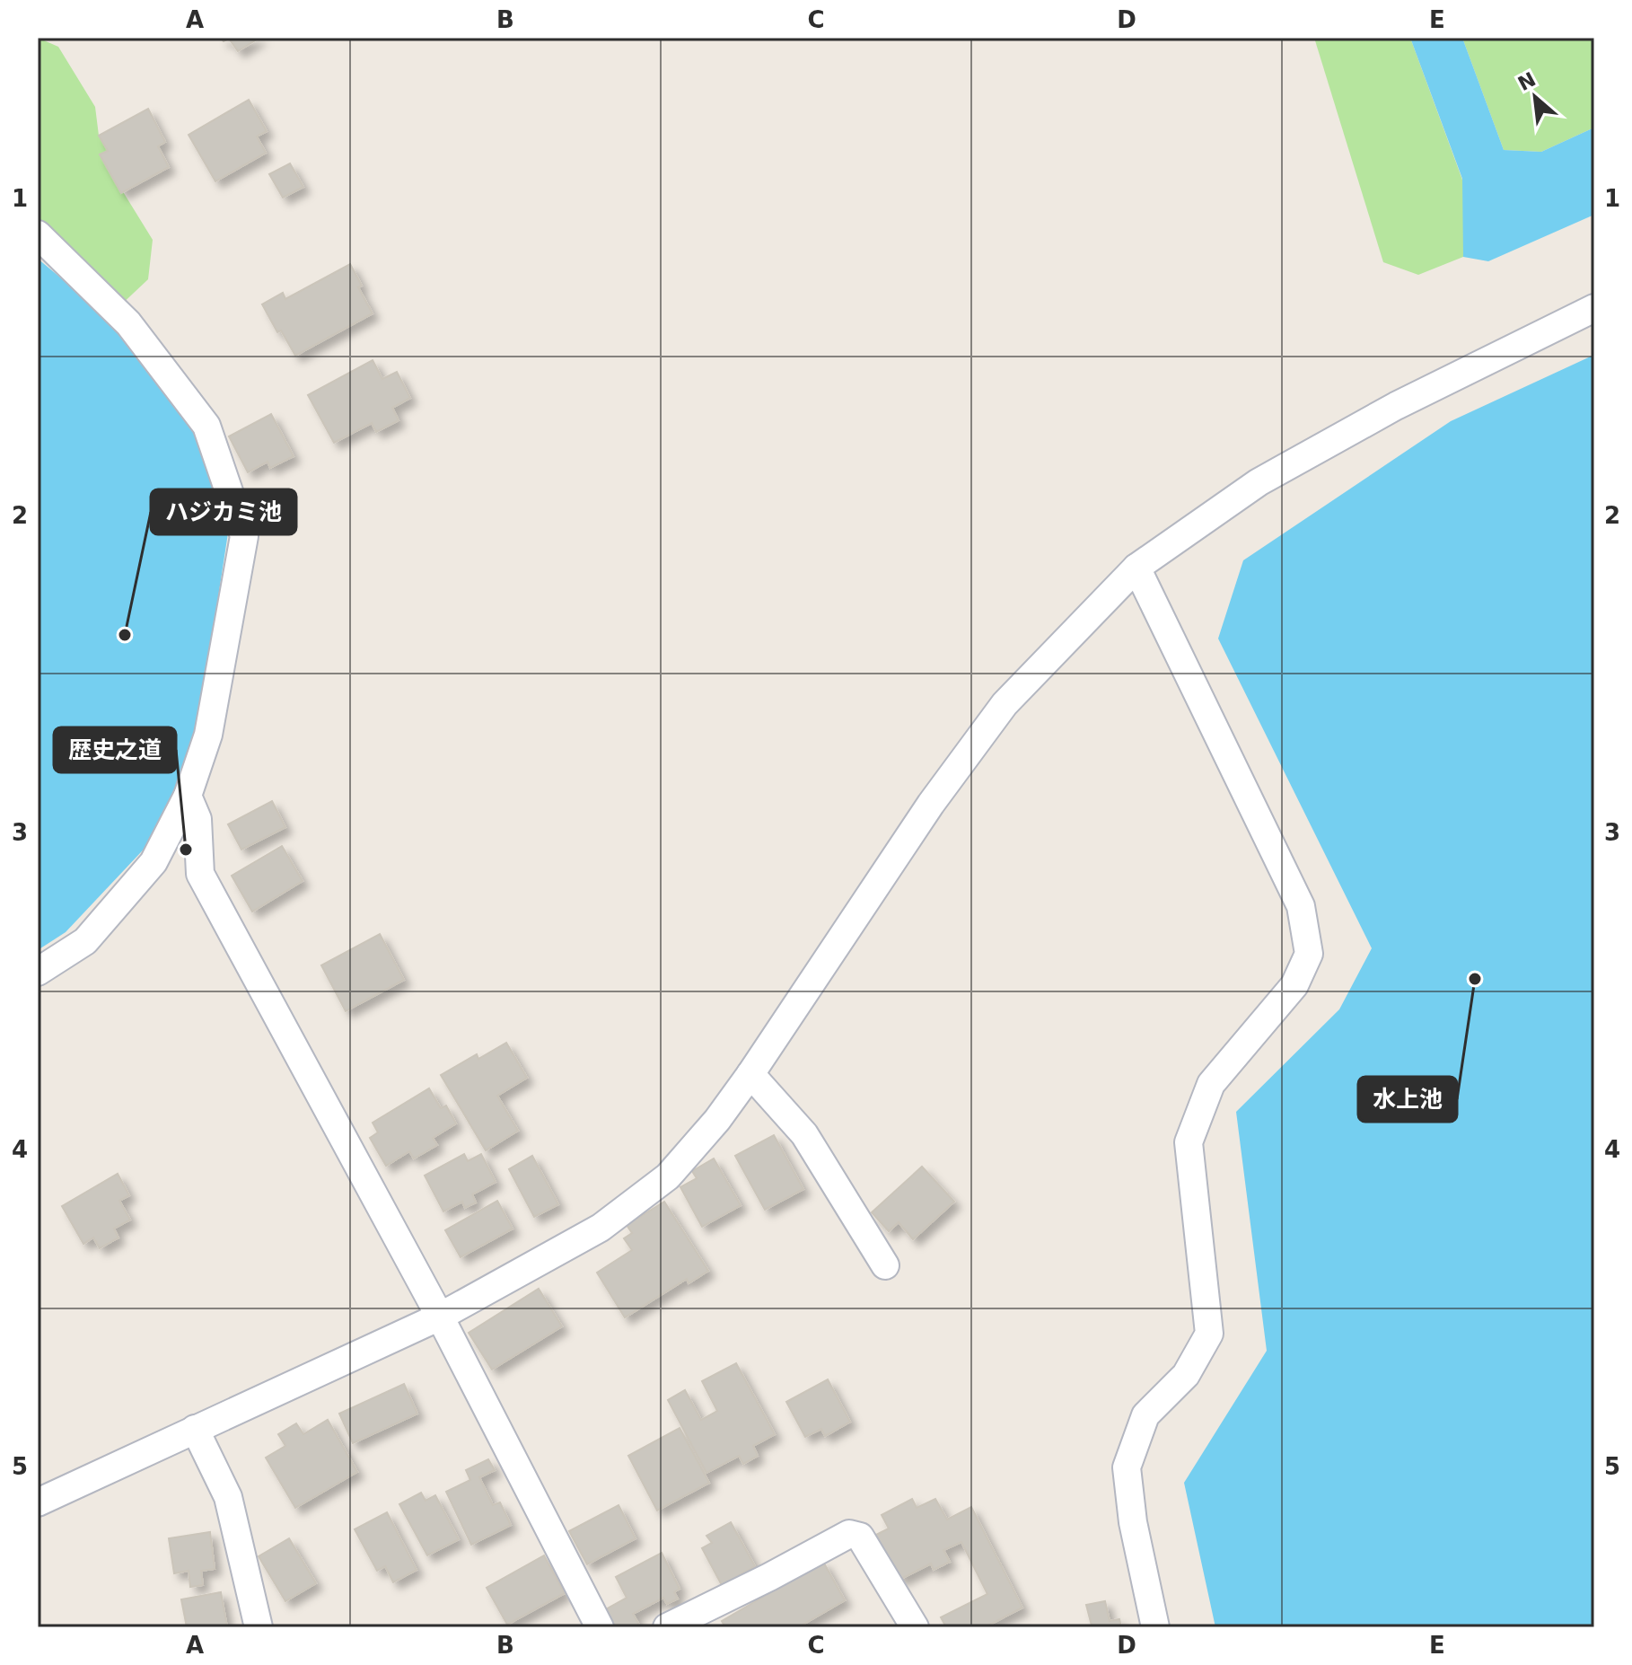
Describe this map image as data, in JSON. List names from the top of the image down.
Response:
{
  "places": ["ハジカミ池", "歴史之道", "水上池"],
  "north": "top left",
  "grid": {
    "columns": [
      "A",
      "B",
      "C",
      "D",
      "E"
    ],
    "rows": [
      "1",
      "2",
      "3",
      "4",
      "5"
    ]
  }
}
